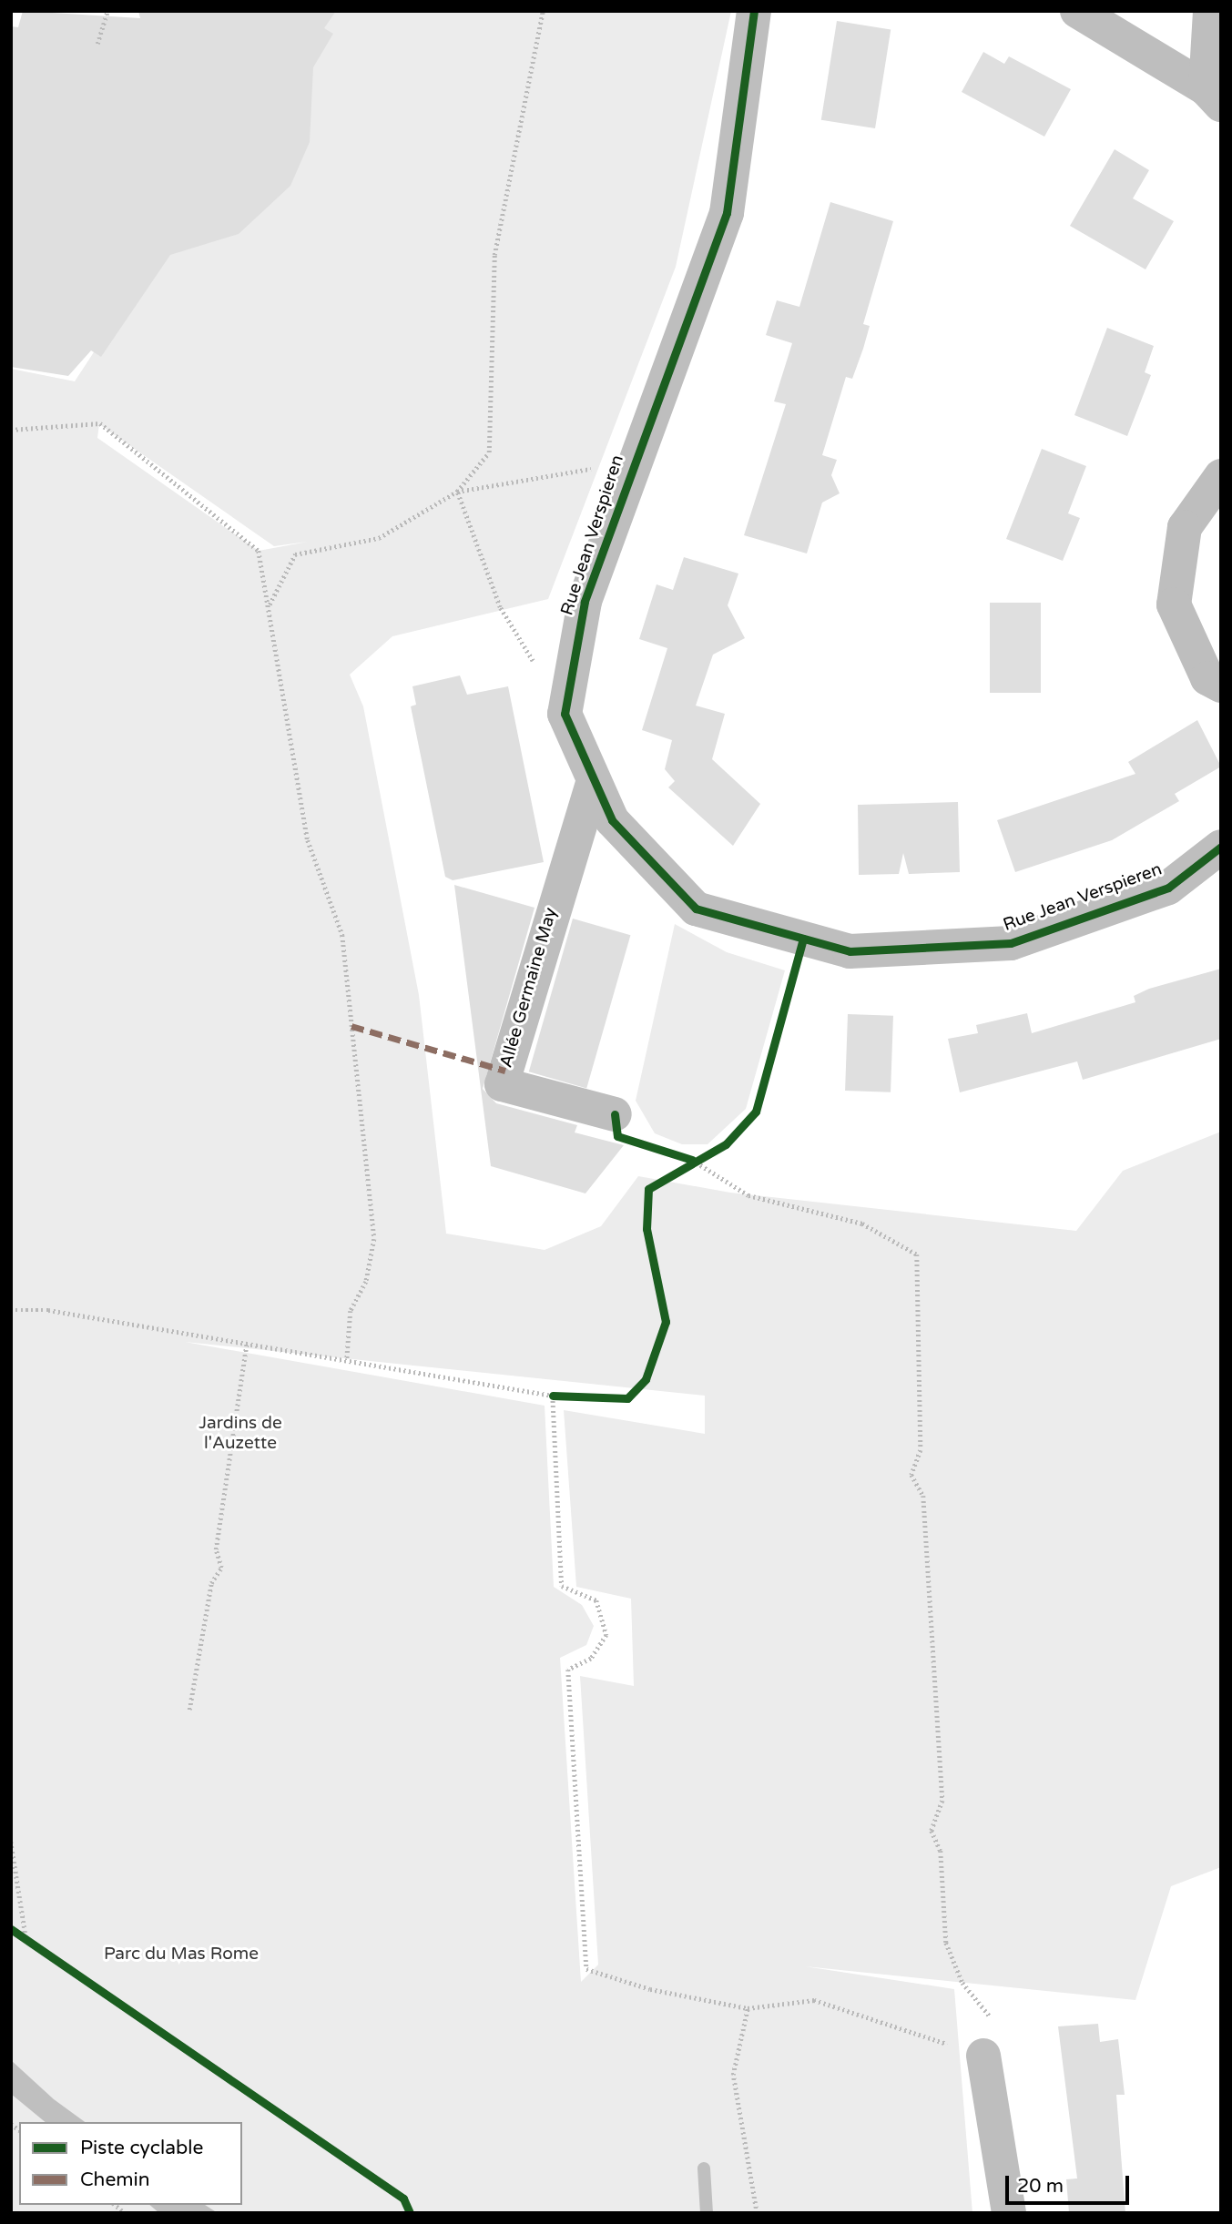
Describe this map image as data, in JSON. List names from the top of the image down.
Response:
{
  "streets": {
    "street": ["Rue Jean Verspieren", "Allée Germaine May"]
  },
  "crossings": [
    ["Rue Jean Verspieren", "Allée Germaine May"]
  ],
  "parks": ["Jardins de l'Auzette", "Parc du Mas Rome"],
  "legend": ["Piste cyclable", "Chemin"],
  "scale_bar": "20 m"
}
